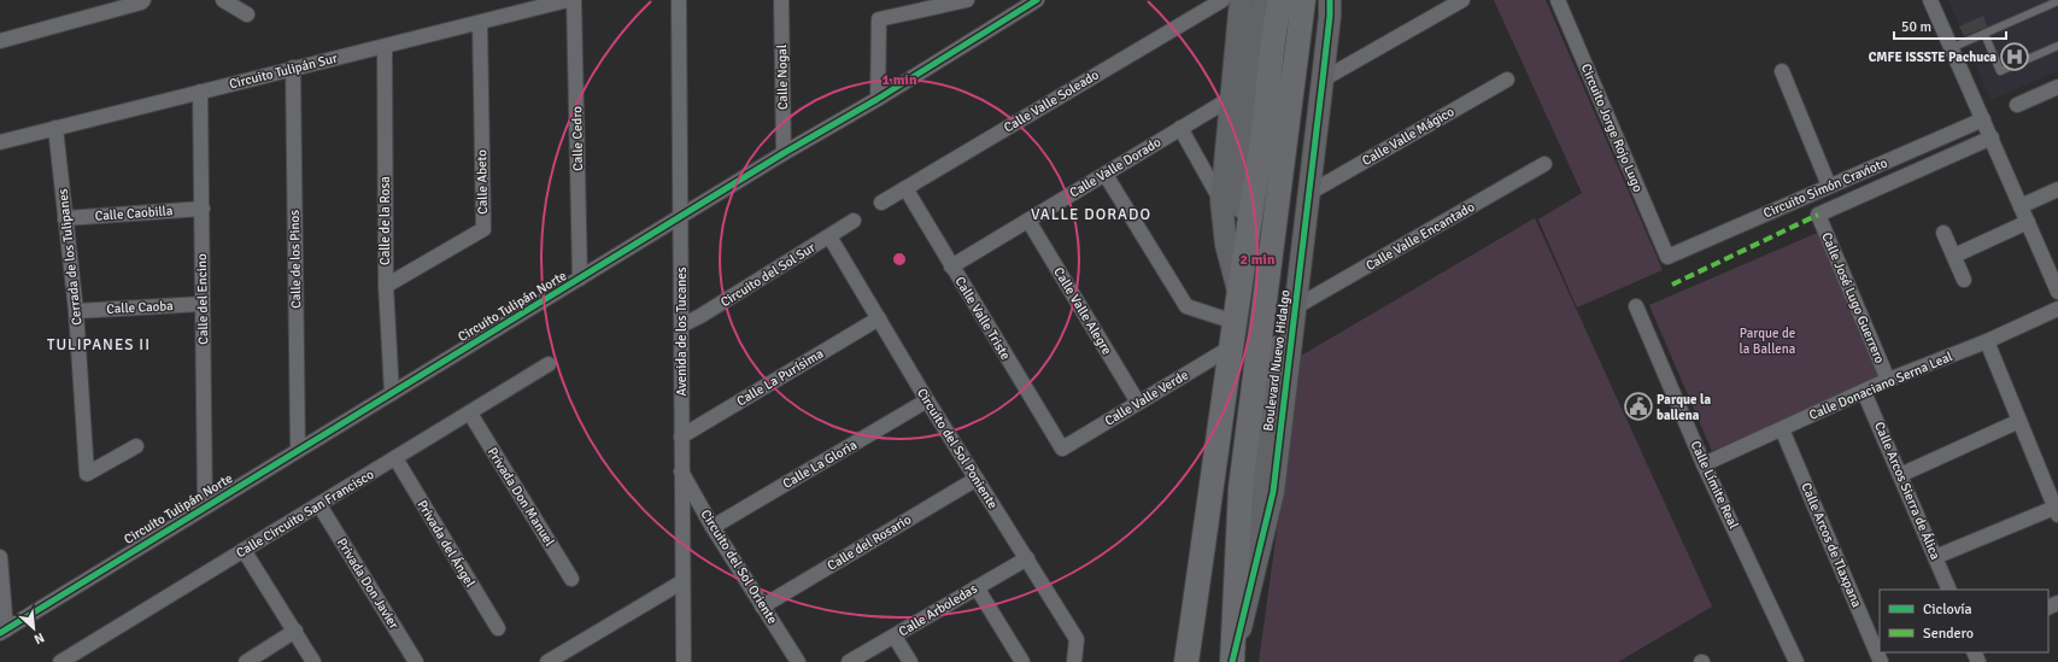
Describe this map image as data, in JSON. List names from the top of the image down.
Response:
{
  "streets": {
    "main road": ["Boulevard Nuevo Hidalgo"],
    "street": [
      "Circuito Tulipán Sur",
      "Calle Nogal",
      "Calle Valle Soleado",
      "Circuito Jorge Rojo Lugo",
      "Calle Valle Mágico",
      "Calle Cedro",
      "Calle Valle Dorado",
      "Calle Abeto",
      "Circuito Simón Cravioto",
      "Calle Caobilla",
      "Calle de la Rosa",
      "Calle Valle Encantado",
      "Cerrada de los Tulipanes",
      "Calle de los Pinos",
      "Circuito del Sol Sur",
      "Calle José Lugo Guerrero",
      "Calle del Encino",
      "Circuito Tulipán Norte",
      "Calle Caoba",
      "Calle Valle Alegre",
      "Calle Valle Triste",
      "Avenida de los Tucanes",
      "Calle La Purísima",
      "Calle Donaciano Serna Leal",
      "Calle Valle Verde",
      "Circuito del Sol Poniente",
      "Calle La Gloria",
      "Calle Límite Real",
      "Calle Arcos Sierra de Álica",
      "Privada Don Manuel",
      "Calle Circuito San Francisco",
      "Calle del Rosario",
      "Privada del Ángel",
      "Calle Arcos de Tlaxpana",
      "Circuito del Sol Oriente",
      "Privada Don Javier",
      "Calle Arboledas"
    ]
  },
  "crossings": [
    ["Circuito Tulipán Sur", "Calle Abeto"],
    ["Circuito Tulipán Sur", "Calle de la Rosa"],
    ["Circuito Tulipán Sur", "Cerrada de los Tulipanes"],
    ["Circuito Tulipán Sur", "Calle de los Pinos"],
    ["Circuito Tulipán Sur", "Calle del Encino"],
    ["Calle Nogal", "Circuito Tulipán Norte"],
    ["Calle Valle Soleado", "Calle Valle Triste"],
    ["Circuito Jorge Rojo Lugo", "Circuito Simón Cravioto"],
    ["Calle Valle Mágico", "Boulevard Nuevo Hidalgo"],
    ["Calle Cedro", "Circuito Tulipán Norte"],
    ["Calle Valle Dorado", "Calle Valle Alegre"],
    ["Calle Valle Dorado", "Calle Valle Triste"],
    ["Calle Abeto", "Calle de la Rosa"],
    ["Circuito Simón Cravioto", "Calle José Lugo Guerrero"],
    ["Calle Caobilla", "Cerrada de los Tulipanes"],
    ["Calle Caobilla", "Calle del Encino"],
    ["Calle de la Rosa", "Circuito Tulipán Norte"],
    ["Calle Valle Encantado", "Boulevard Nuevo Hidalgo"],
    ["Cerrada de los Tulipanes", "Calle Caoba"],
    ["Calle de los Pinos", "Circuito Tulipán Norte"],
    ["Circuito del Sol Sur", "Avenida de los Tucanes"],
    ["Circuito del Sol Sur", "Circuito del Sol Poniente"],
    ["Calle José Lugo Guerrero", "Calle Donaciano Serna Leal"],
    ["Calle del Encino", "Circuito Tulipán Norte"],
    ["Calle del Encino", "Calle Caoba"],
    ["Circuito Tulipán Norte", "Avenida de los Tucanes"],
    ["Calle Valle Alegre", "Calle Valle Verde"],
    ["Calle Valle Triste", "Calle Valle Verde"],
    ["Avenida de los Tucanes", "Calle La Purísima"],
    ["Avenida de los Tucanes", "Circuito del Sol Oriente"],
    ["Calle La Purísima", "Circuito del Sol Poniente"],
    ["Calle Donaciano Serna Leal", "Calle Límite Real"],
    ["Calle Donaciano Serna Leal", "Calle Arcos Sierra de Álica"],
    ["Calle Donaciano Serna Leal", "Calle Arcos de Tlaxpana"],
    ["Circuito del Sol Poniente", "Calle La Gloria"],
    ["Circuito del Sol Poniente", "Calle del Rosario"],
    ["Circuito del Sol Poniente", "Calle Arboledas"],
    ["Calle La Gloria", "Circuito del Sol Oriente"],
    ["Privada Don Manuel", "Calle Circuito San Francisco"],
    ["Calle Circuito San Francisco", "Privada del Ángel"],
    ["Calle Circuito San Francisco", "Privada Don Javier"],
    ["Calle del Rosario", "Circuito del Sol Oriente"]
  ],
  "districts": ["VALLE DORADO", "TULIPANES II"],
  "parks": ["Parque de la Ballena"],
  "places": {
    "hospital": ["CMFE ISSSTE Pachuca"],
    "public building": ["Parque la ballena"]
  },
  "legend": ["Ciclovía", "Sendero"],
  "scale_bar": "50 m",
  "north": "bottom right",
  "rings": ["1 min", "2 min"]
}
